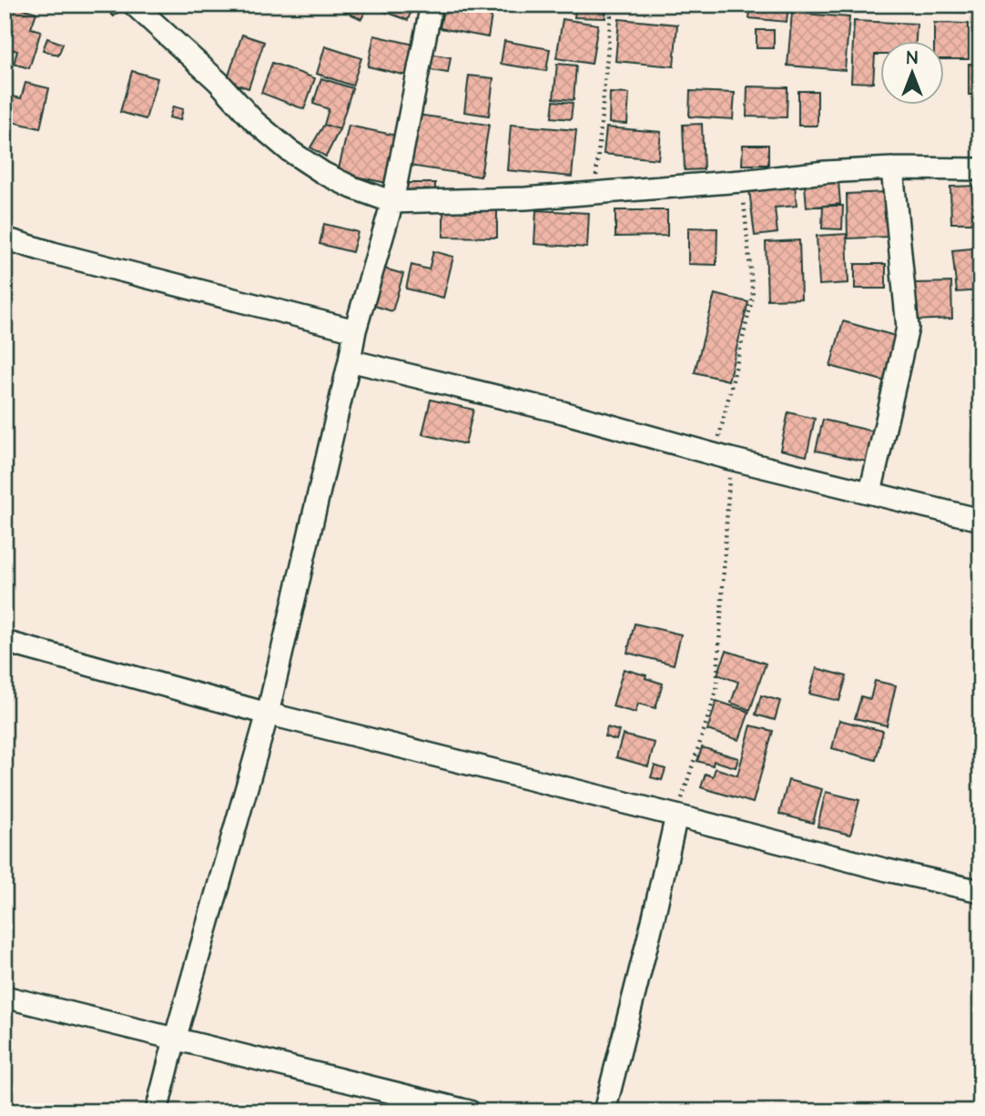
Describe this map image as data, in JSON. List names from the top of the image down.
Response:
{
  "north": "top"
}
